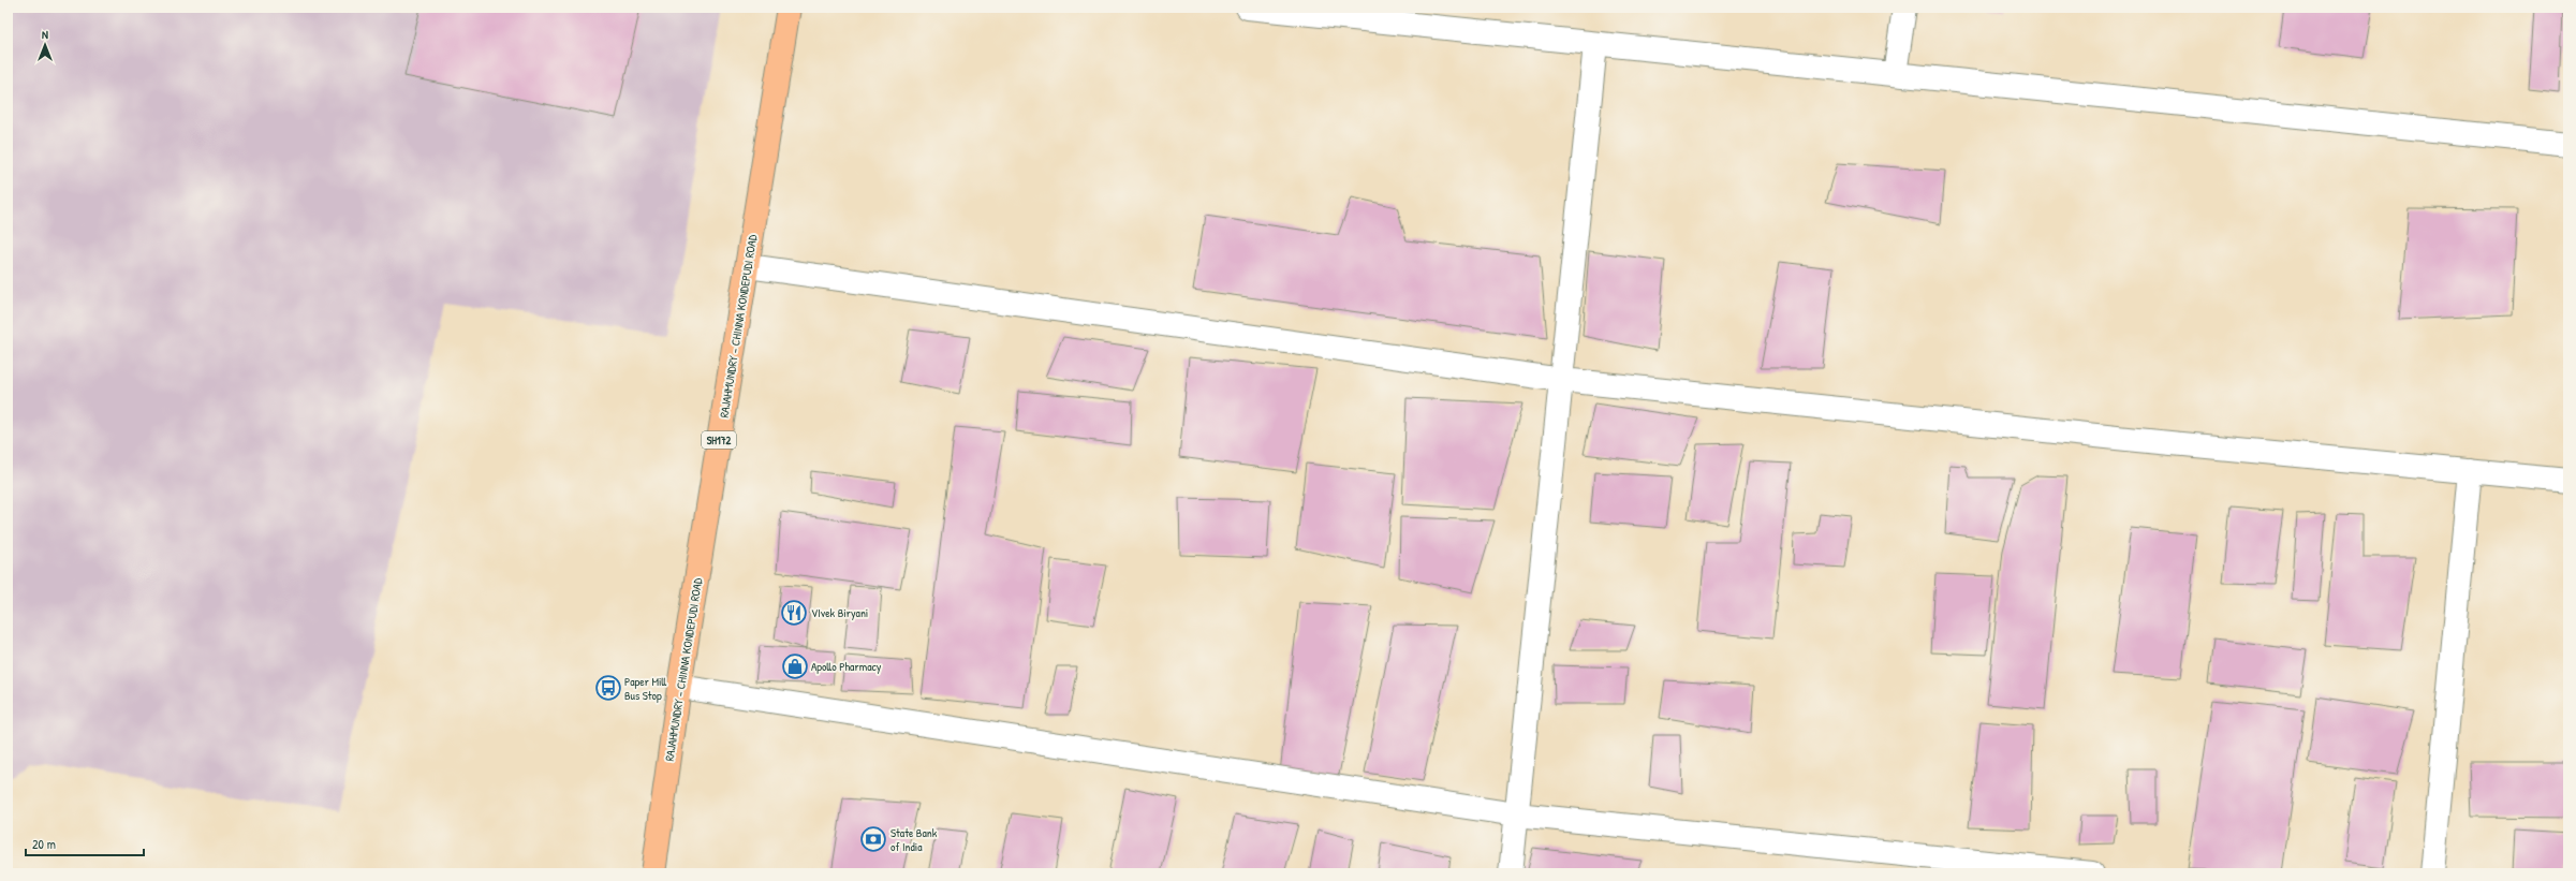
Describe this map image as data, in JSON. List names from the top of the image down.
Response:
{
  "streets": {
    "main road": ["RAJAHMUNDRY - CHINNA KONDEPUDI ROAD", "SH172"]
  },
  "places": {
    "restaurant": ["VIvek Biryani"],
    "shop": ["Apollo Pharmacy"],
    "bus stop": ["Paper Mill Bus Stop"],
    "bank": ["State Bank of India"]
  },
  "scale_bar": "20 m",
  "north": "top"
}
